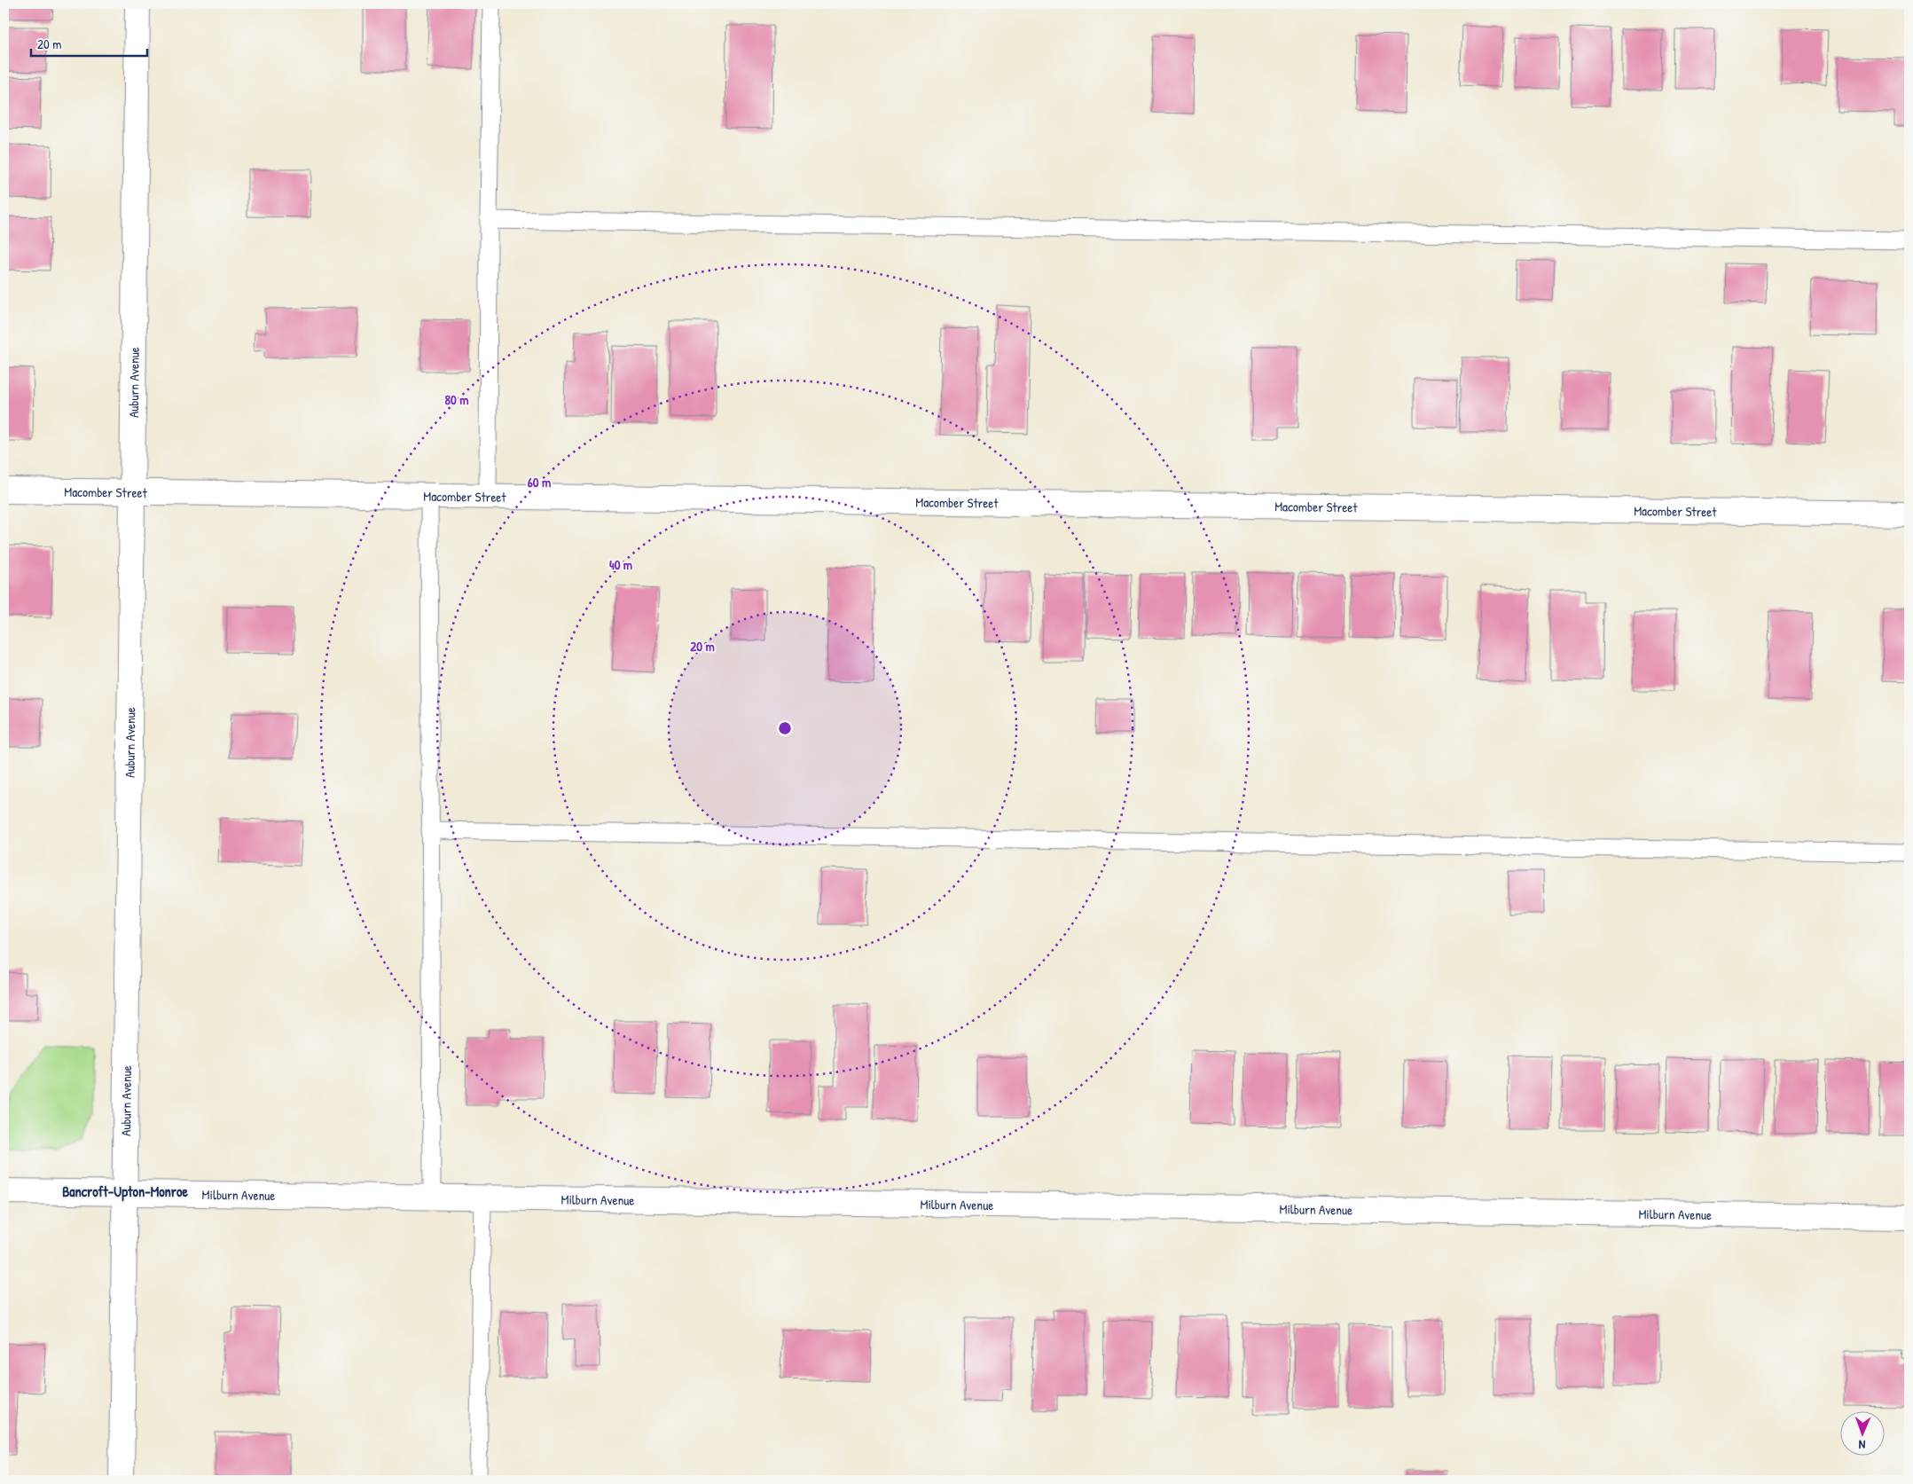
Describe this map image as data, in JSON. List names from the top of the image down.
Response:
{
  "streets": {
    "street": ["Auburn Avenue", "Macomber Street", "Milburn Avenue"]
  },
  "crossings": [
    ["Auburn Avenue", "Macomber Street"],
    ["Auburn Avenue", "Milburn Avenue"]
  ],
  "districts": ["Bancroft-Upton-Monroe"],
  "scale_bar": "20 m",
  "north": "bottom",
  "rings": [
    "80 m",
    "60 m",
    "40 m",
    "20 m"
  ]
}
